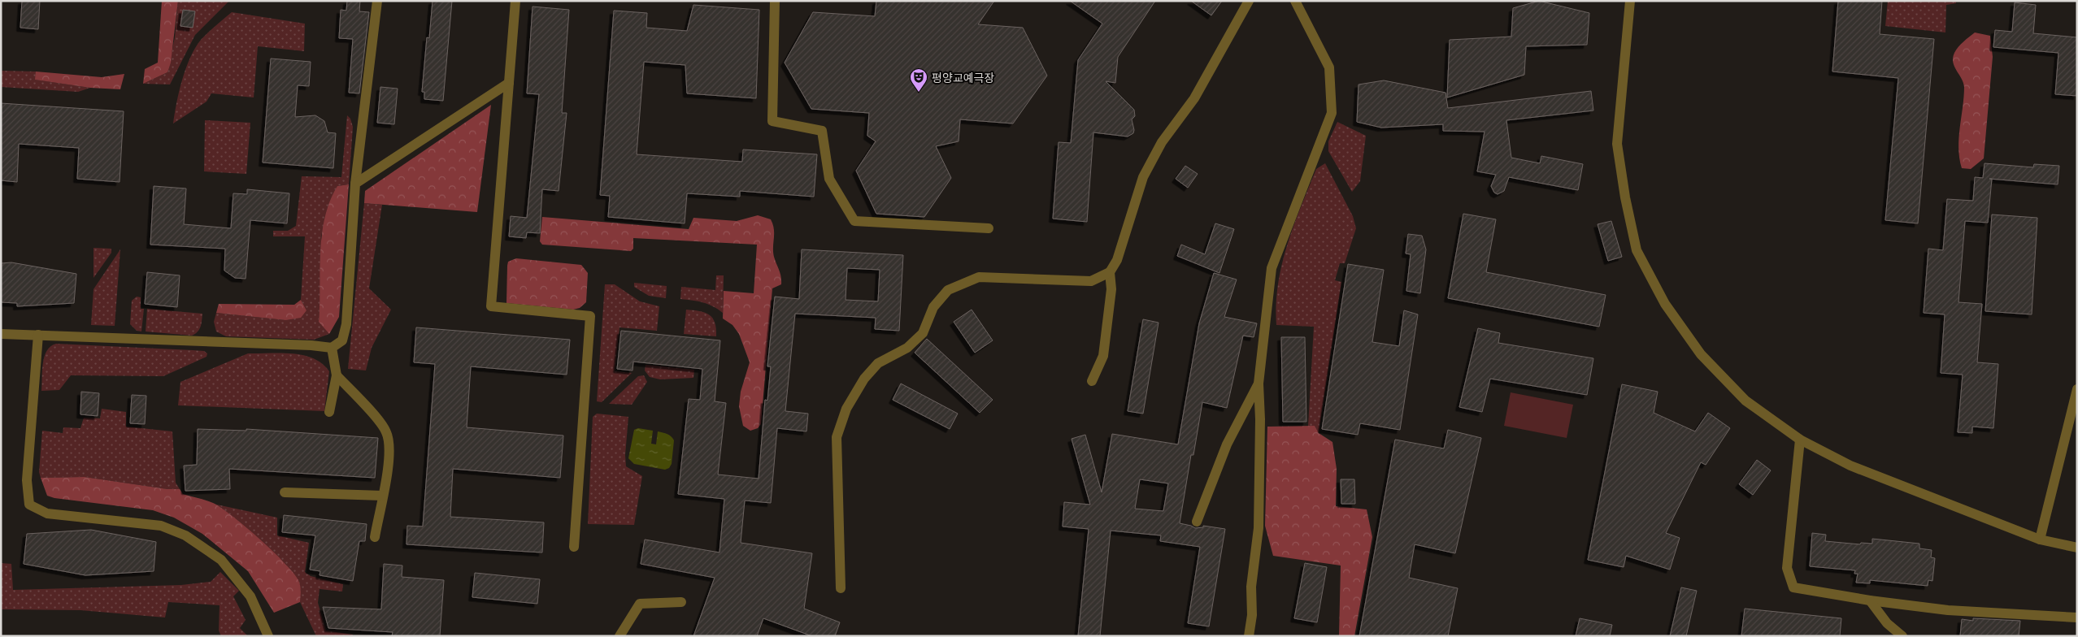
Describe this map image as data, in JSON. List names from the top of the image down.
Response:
{
  "places": {
    "theatre": ["평양교예극장"]
  }
}
